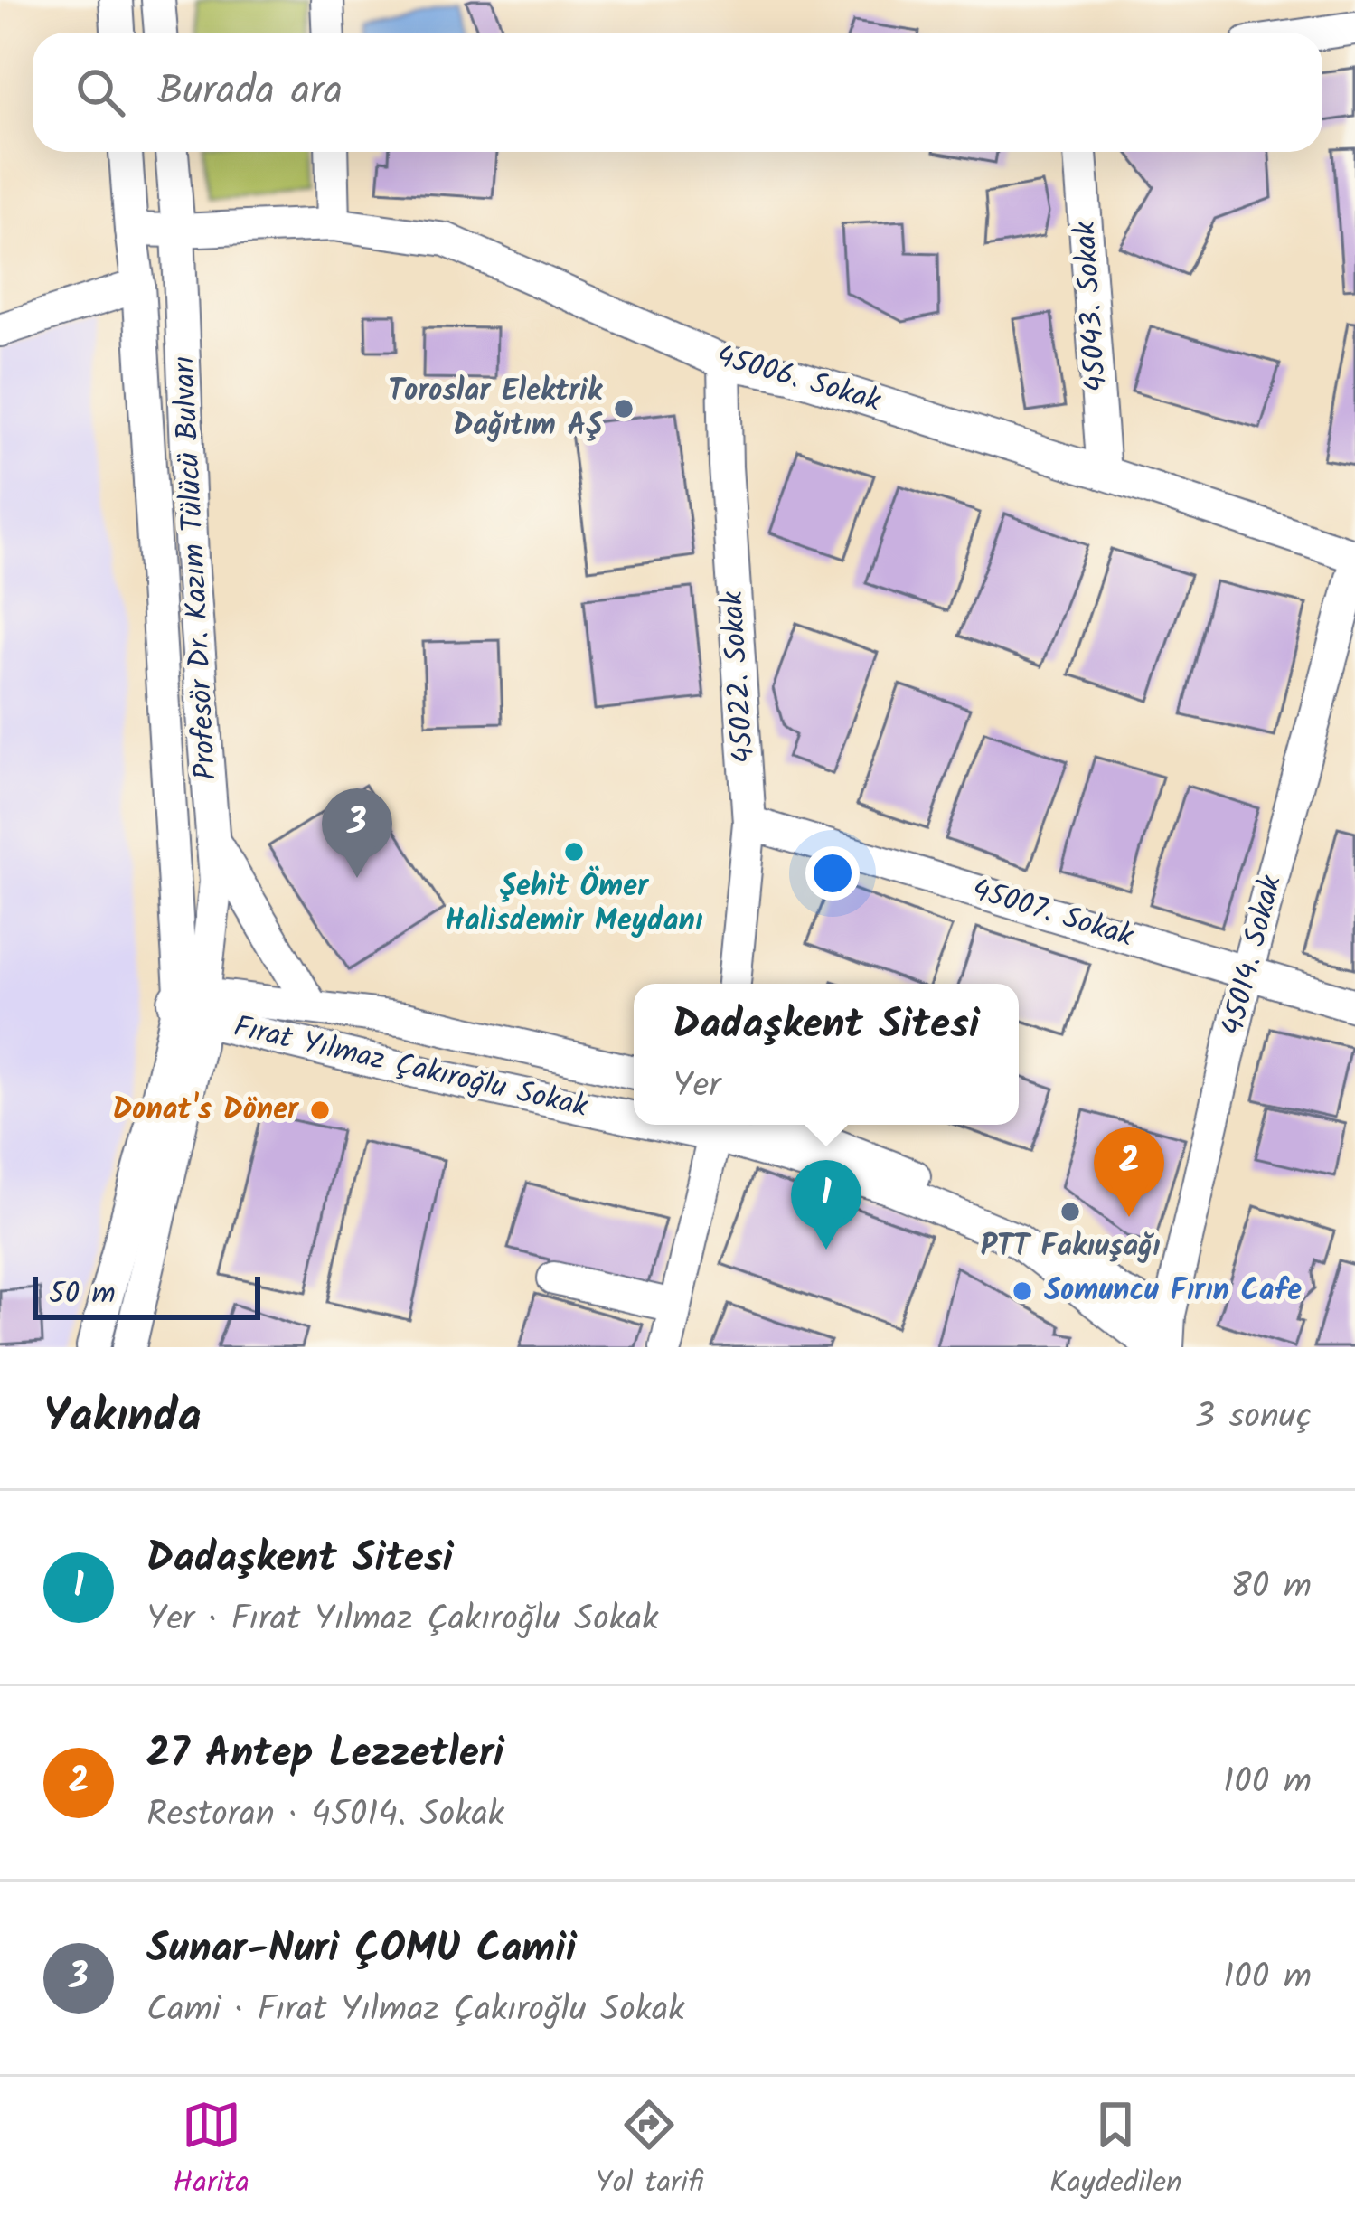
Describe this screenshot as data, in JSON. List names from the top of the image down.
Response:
{
  "streets": {
    "street": [
      "45043. Sokak",
      "45006. Sokak",
      "Profesör Dr. Kazım Tülücü Bulvarı",
      "45022. Sokak",
      "45007. Sokak",
      "45014. Sokak",
      "Fırat Yılmaz Çakıroğlu Sokak"
    ]
  },
  "crossings": [
    ["45043. Sokak", "45006. Sokak"],
    ["45006. Sokak", "Profesör Dr. Kazım Tülücü Bulvarı"],
    ["45006. Sokak", "45022. Sokak"],
    ["Profesör Dr. Kazım Tülücü Bulvarı", "Fırat Yılmaz Çakıroğlu Sokak"],
    ["45022. Sokak", "45007. Sokak"],
    ["45007. Sokak", "45014. Sokak"]
  ],
  "places": [
    "Toroslar Elektrik Dağıtım AŞ",
    "Şehit Ömer Halisdemir Meydanı",
    "Donat's Döner",
    "PTT Fakıuşağı",
    "Somuncu Fırın Cafe"
  ],
  "scale_bar": "50 m",
  "page": {
    "search": "Burada ara",
    "pins": ["3", "2", "1"],
    "popup": ["Dadaşkent Sitesi", "Yer"],
    "scale": "50 m",
    "heading": ["Yakında", "3 sonuç"],
    "list": [
      {
        "mark": "1",
        "name": "Dadaşkent Sitesi",
        "note": "Yer · Fırat Yılmaz Çakıroğlu Sokak",
        "value": "80 m"
      },
      {
        "mark": "2",
        "name": "27 Antep Lezzetleri",
        "note": "Restoran · 45014. Sokak",
        "value": "100 m"
      },
      {
        "mark": "3",
        "name": "Sunar-Nuri ÇOMU Camii",
        "note": "Cami · Fırat Yılmaz Çakıroğlu Sokak",
        "value": "100 m"
      }
    ],
    "nav": ["Harita", "Yol tarifi", "Kaydedilen"]
  }
}
